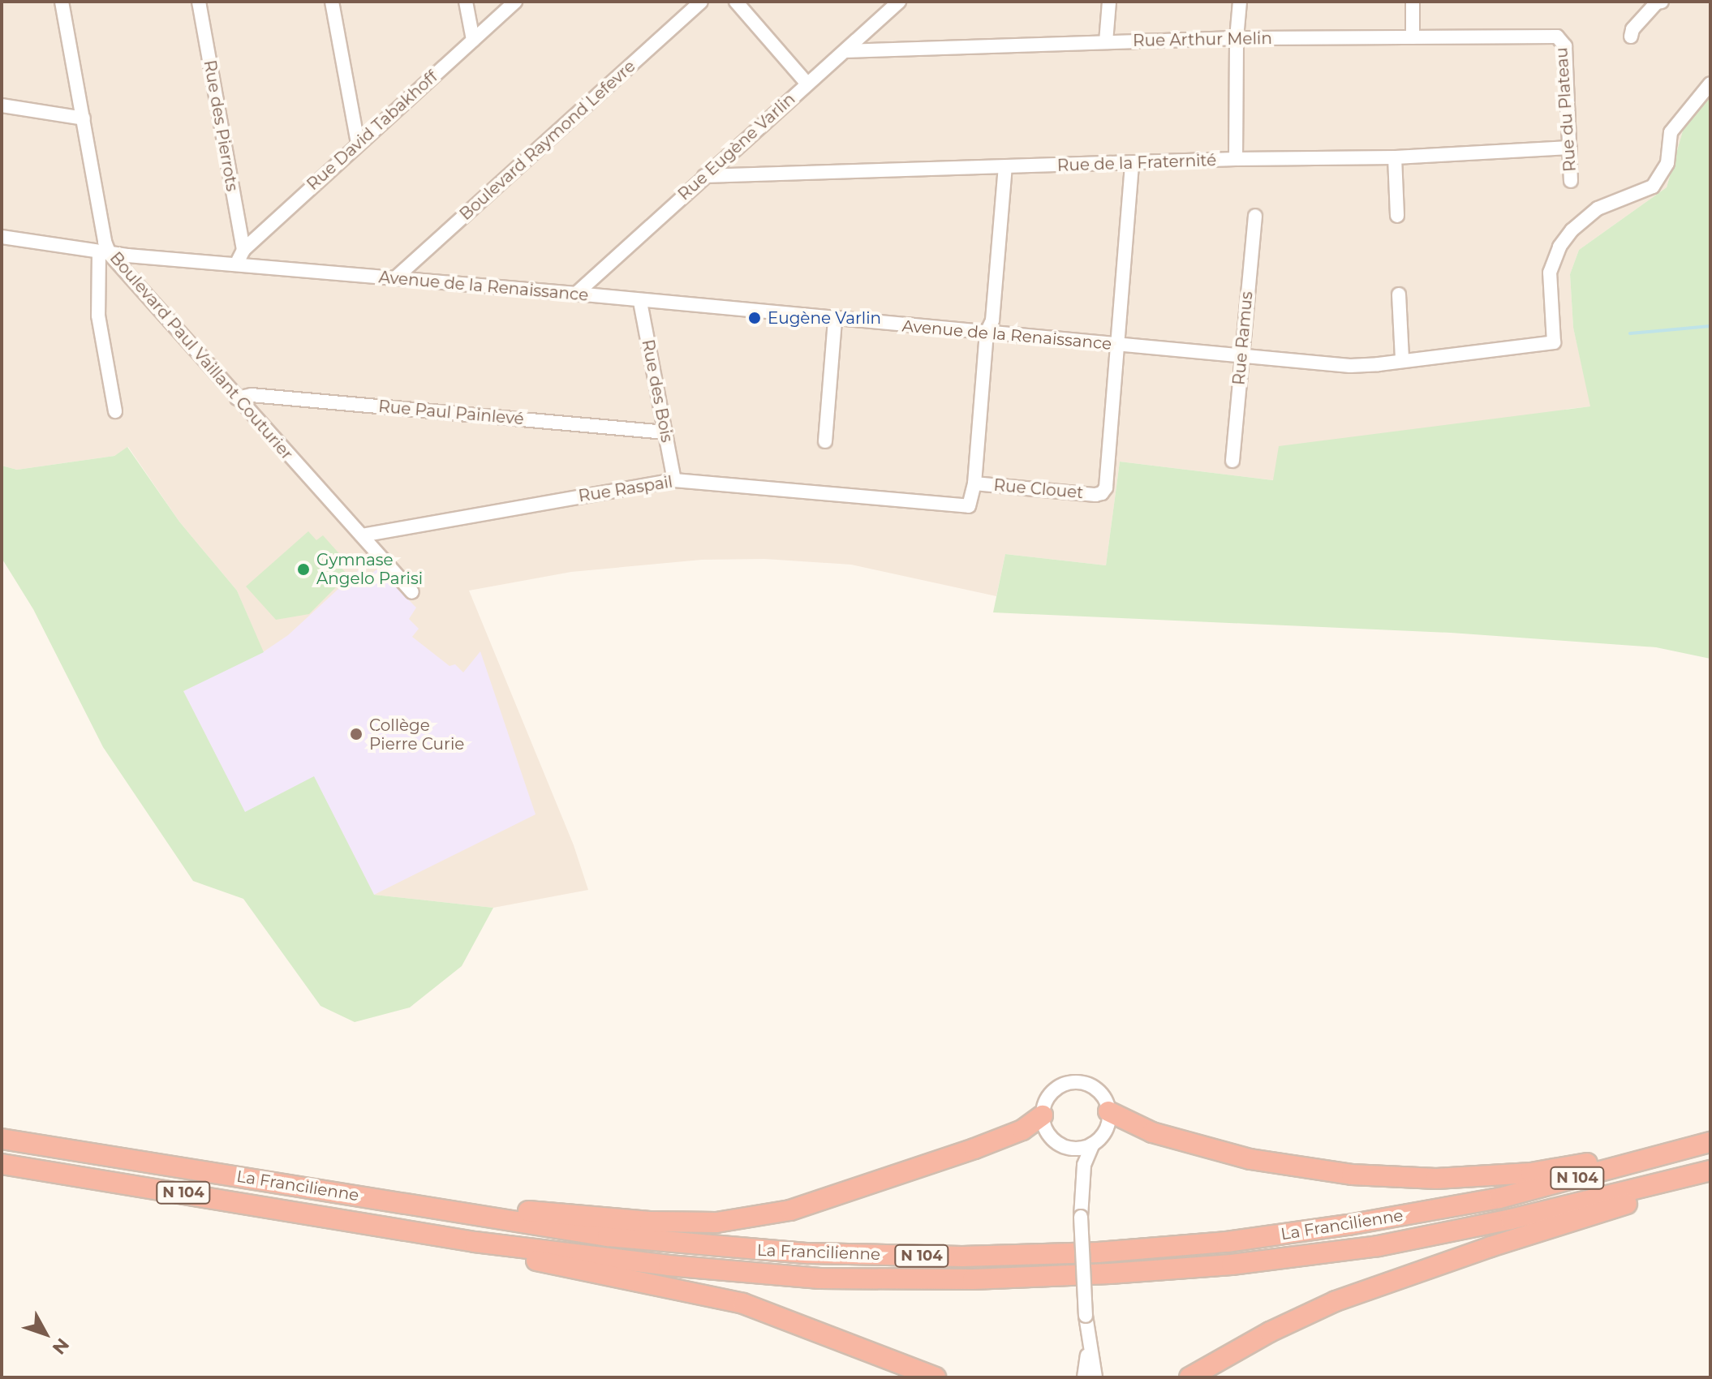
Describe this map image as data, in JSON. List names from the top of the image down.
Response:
{
  "streets": {
    "highway": ["N 104", "La Francilienne"],
    "street": [
      "Rue Arthur Melin",
      "Rue du Plateau",
      "Rue des Pierrots",
      "Rue David Tabakhoff",
      "Boulevard Raymond Lefevre",
      "Rue Eugène Varlin",
      "Rue de la Fraternité",
      "Avenue de la Renaissance",
      "Rue Ramus",
      "Boulevard Paul Vaillant Couturier",
      "Rue des Bois",
      "Rue Paul Painlevé",
      "Rue Raspail",
      "Rue Clouet"
    ]
  },
  "crossings": [
    ["Rue Arthur Melin", "Rue du Plateau"],
    ["Rue Arthur Melin", "Rue Eugène Varlin"],
    ["Rue du Plateau", "Rue de la Fraternité"],
    ["Rue des Pierrots", "Rue David Tabakhoff"],
    ["Rue David Tabakhoff", "Avenue de la Renaissance"],
    ["Boulevard Raymond Lefevre", "Avenue de la Renaissance"],
    ["Rue Eugène Varlin", "Rue de la Fraternité"],
    ["Rue Eugène Varlin", "Avenue de la Renaissance"],
    ["Avenue de la Renaissance", "Rue Ramus"],
    ["Avenue de la Renaissance", "Boulevard Paul Vaillant Couturier"],
    ["Avenue de la Renaissance", "Rue des Bois"],
    ["Avenue de la Renaissance", "Rue Clouet"],
    ["Boulevard Paul Vaillant Couturier", "Rue Paul Painlevé"],
    ["Boulevard Paul Vaillant Couturier", "Rue Raspail"],
    ["Rue des Bois", "Rue Paul Painlevé"],
    ["Rue des Bois", "Rue Raspail"],
    ["Rue Raspail", "Rue Clouet"]
  ],
  "places": ["Eugène Varlin", "Gymnase Angelo Parisi", "Collège Pierre Curie"],
  "north": "bottom right"
}
